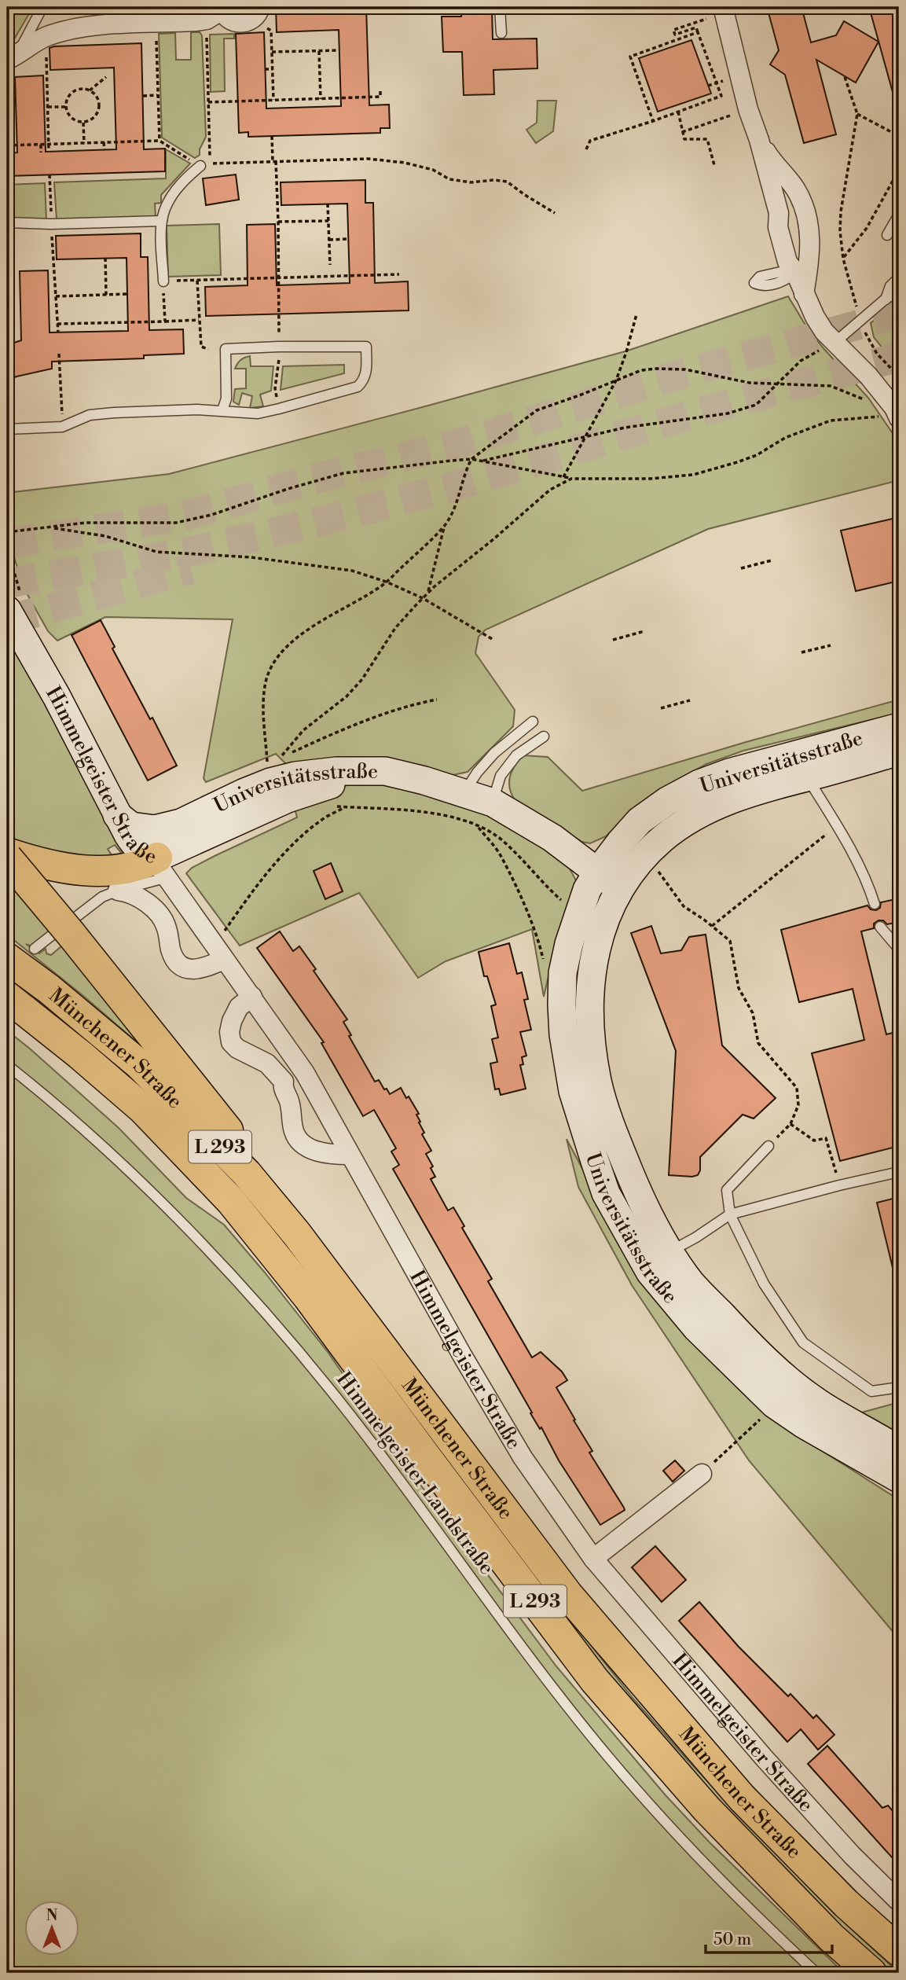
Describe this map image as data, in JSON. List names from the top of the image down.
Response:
{
  "streets": {
    "highway": ["Münchener Straße", "L 293"],
    "street": ["Universitätsstraße", "Himmelgeister Straße"],
    "lane": ["Himmelgeister Landstraße"]
  },
  "crossings": [
    ["Universitätsstraße", "Himmelgeister Straße"]
  ],
  "scale_bar": "50 m",
  "north": "top"
}
